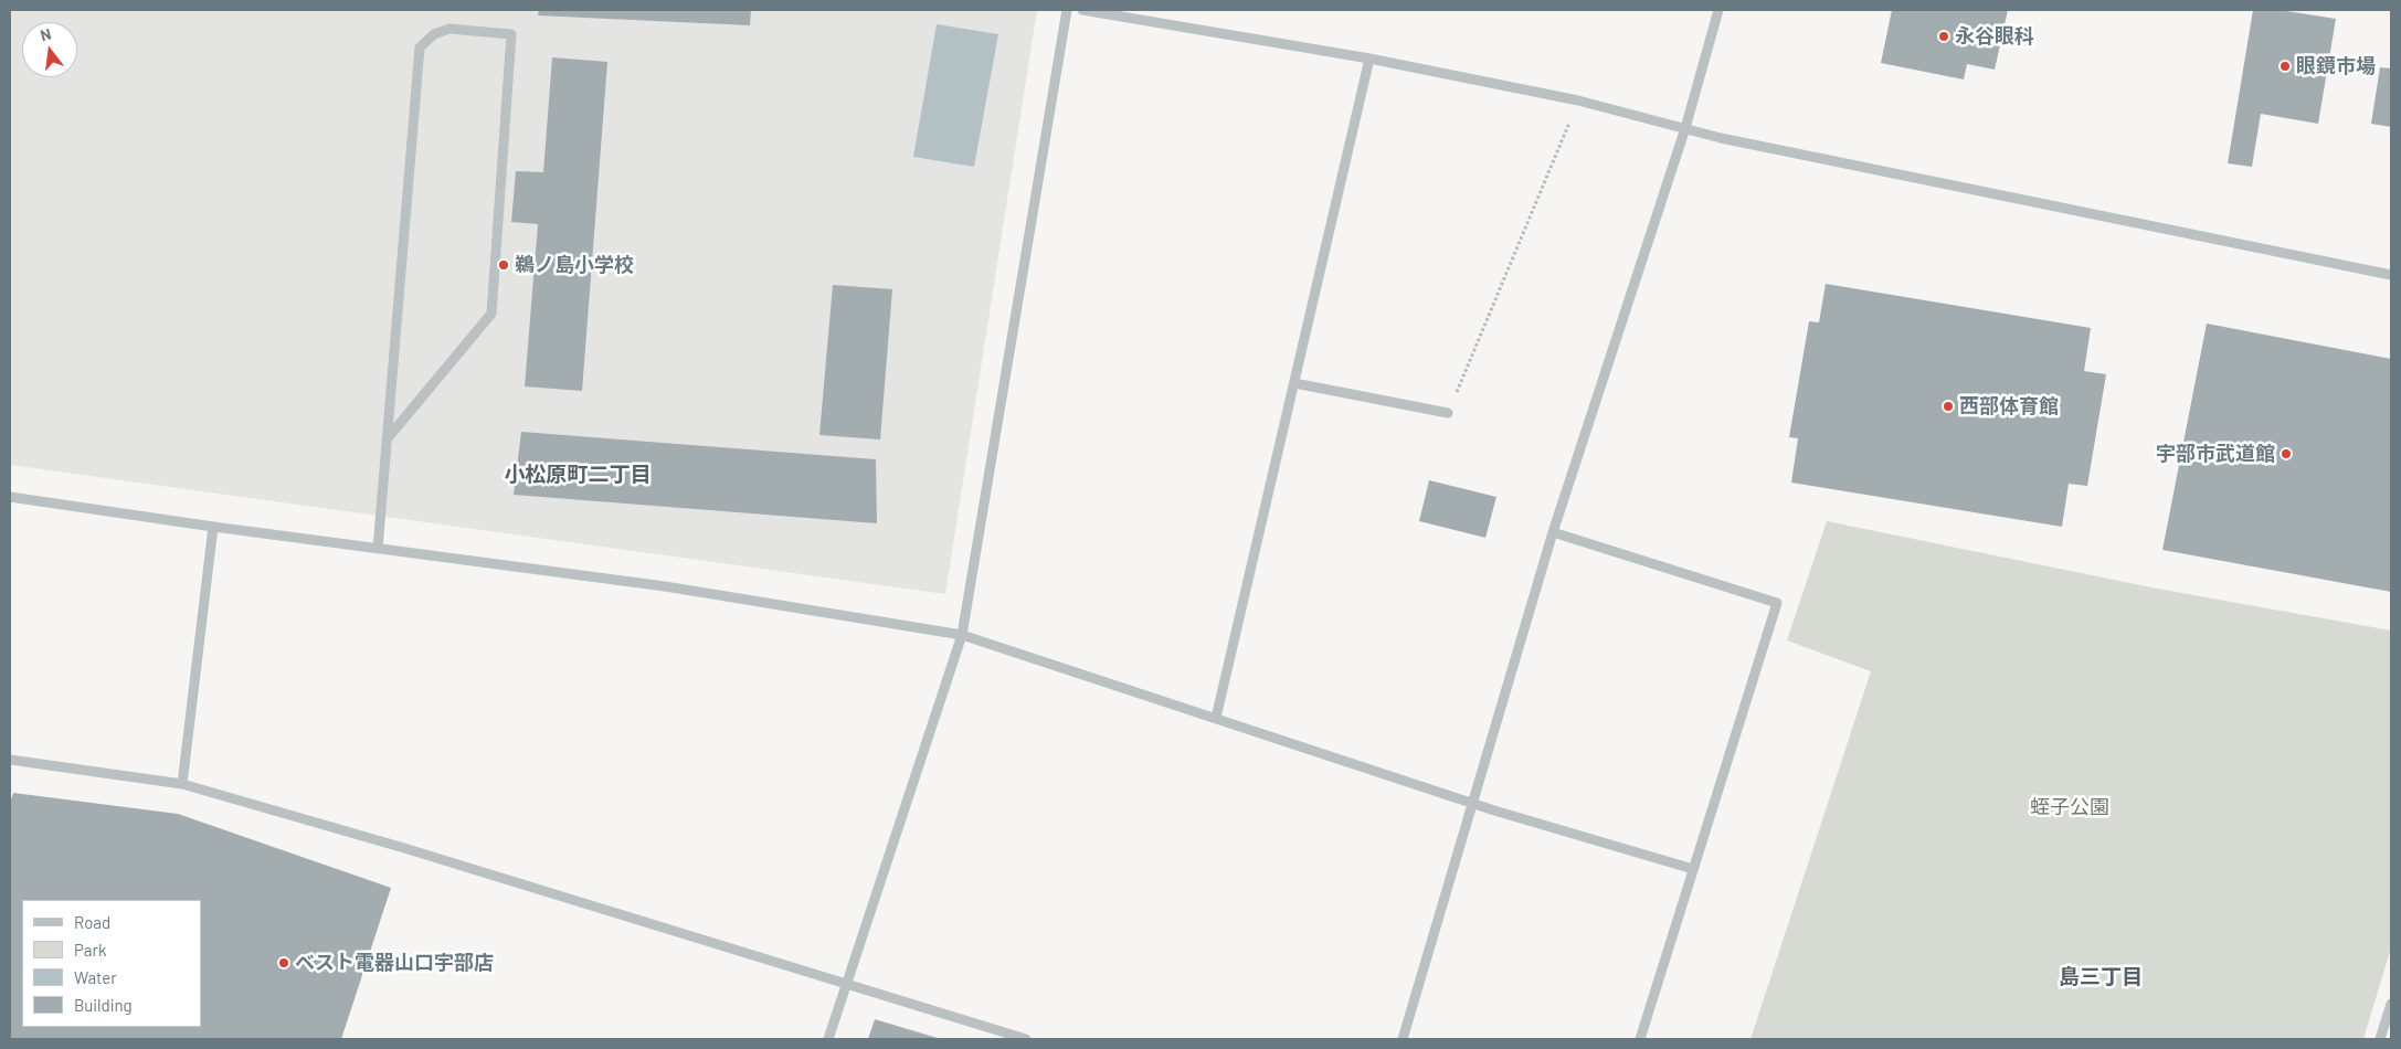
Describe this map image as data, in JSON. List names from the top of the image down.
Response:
{
  "districts": ["小松原町二丁目", "島三丁目"],
  "parks": ["蛭子公園"],
  "places": [
    "永谷眼科",
    "眼鏡市場",
    "鵜ノ島小学校",
    "西部体育館",
    "宇部市武道館",
    "ベスト電器山口宇部店"
  ],
  "legend": [
    "Road",
    "Park",
    "Water",
    "Building"
  ],
  "north": "top"
}
